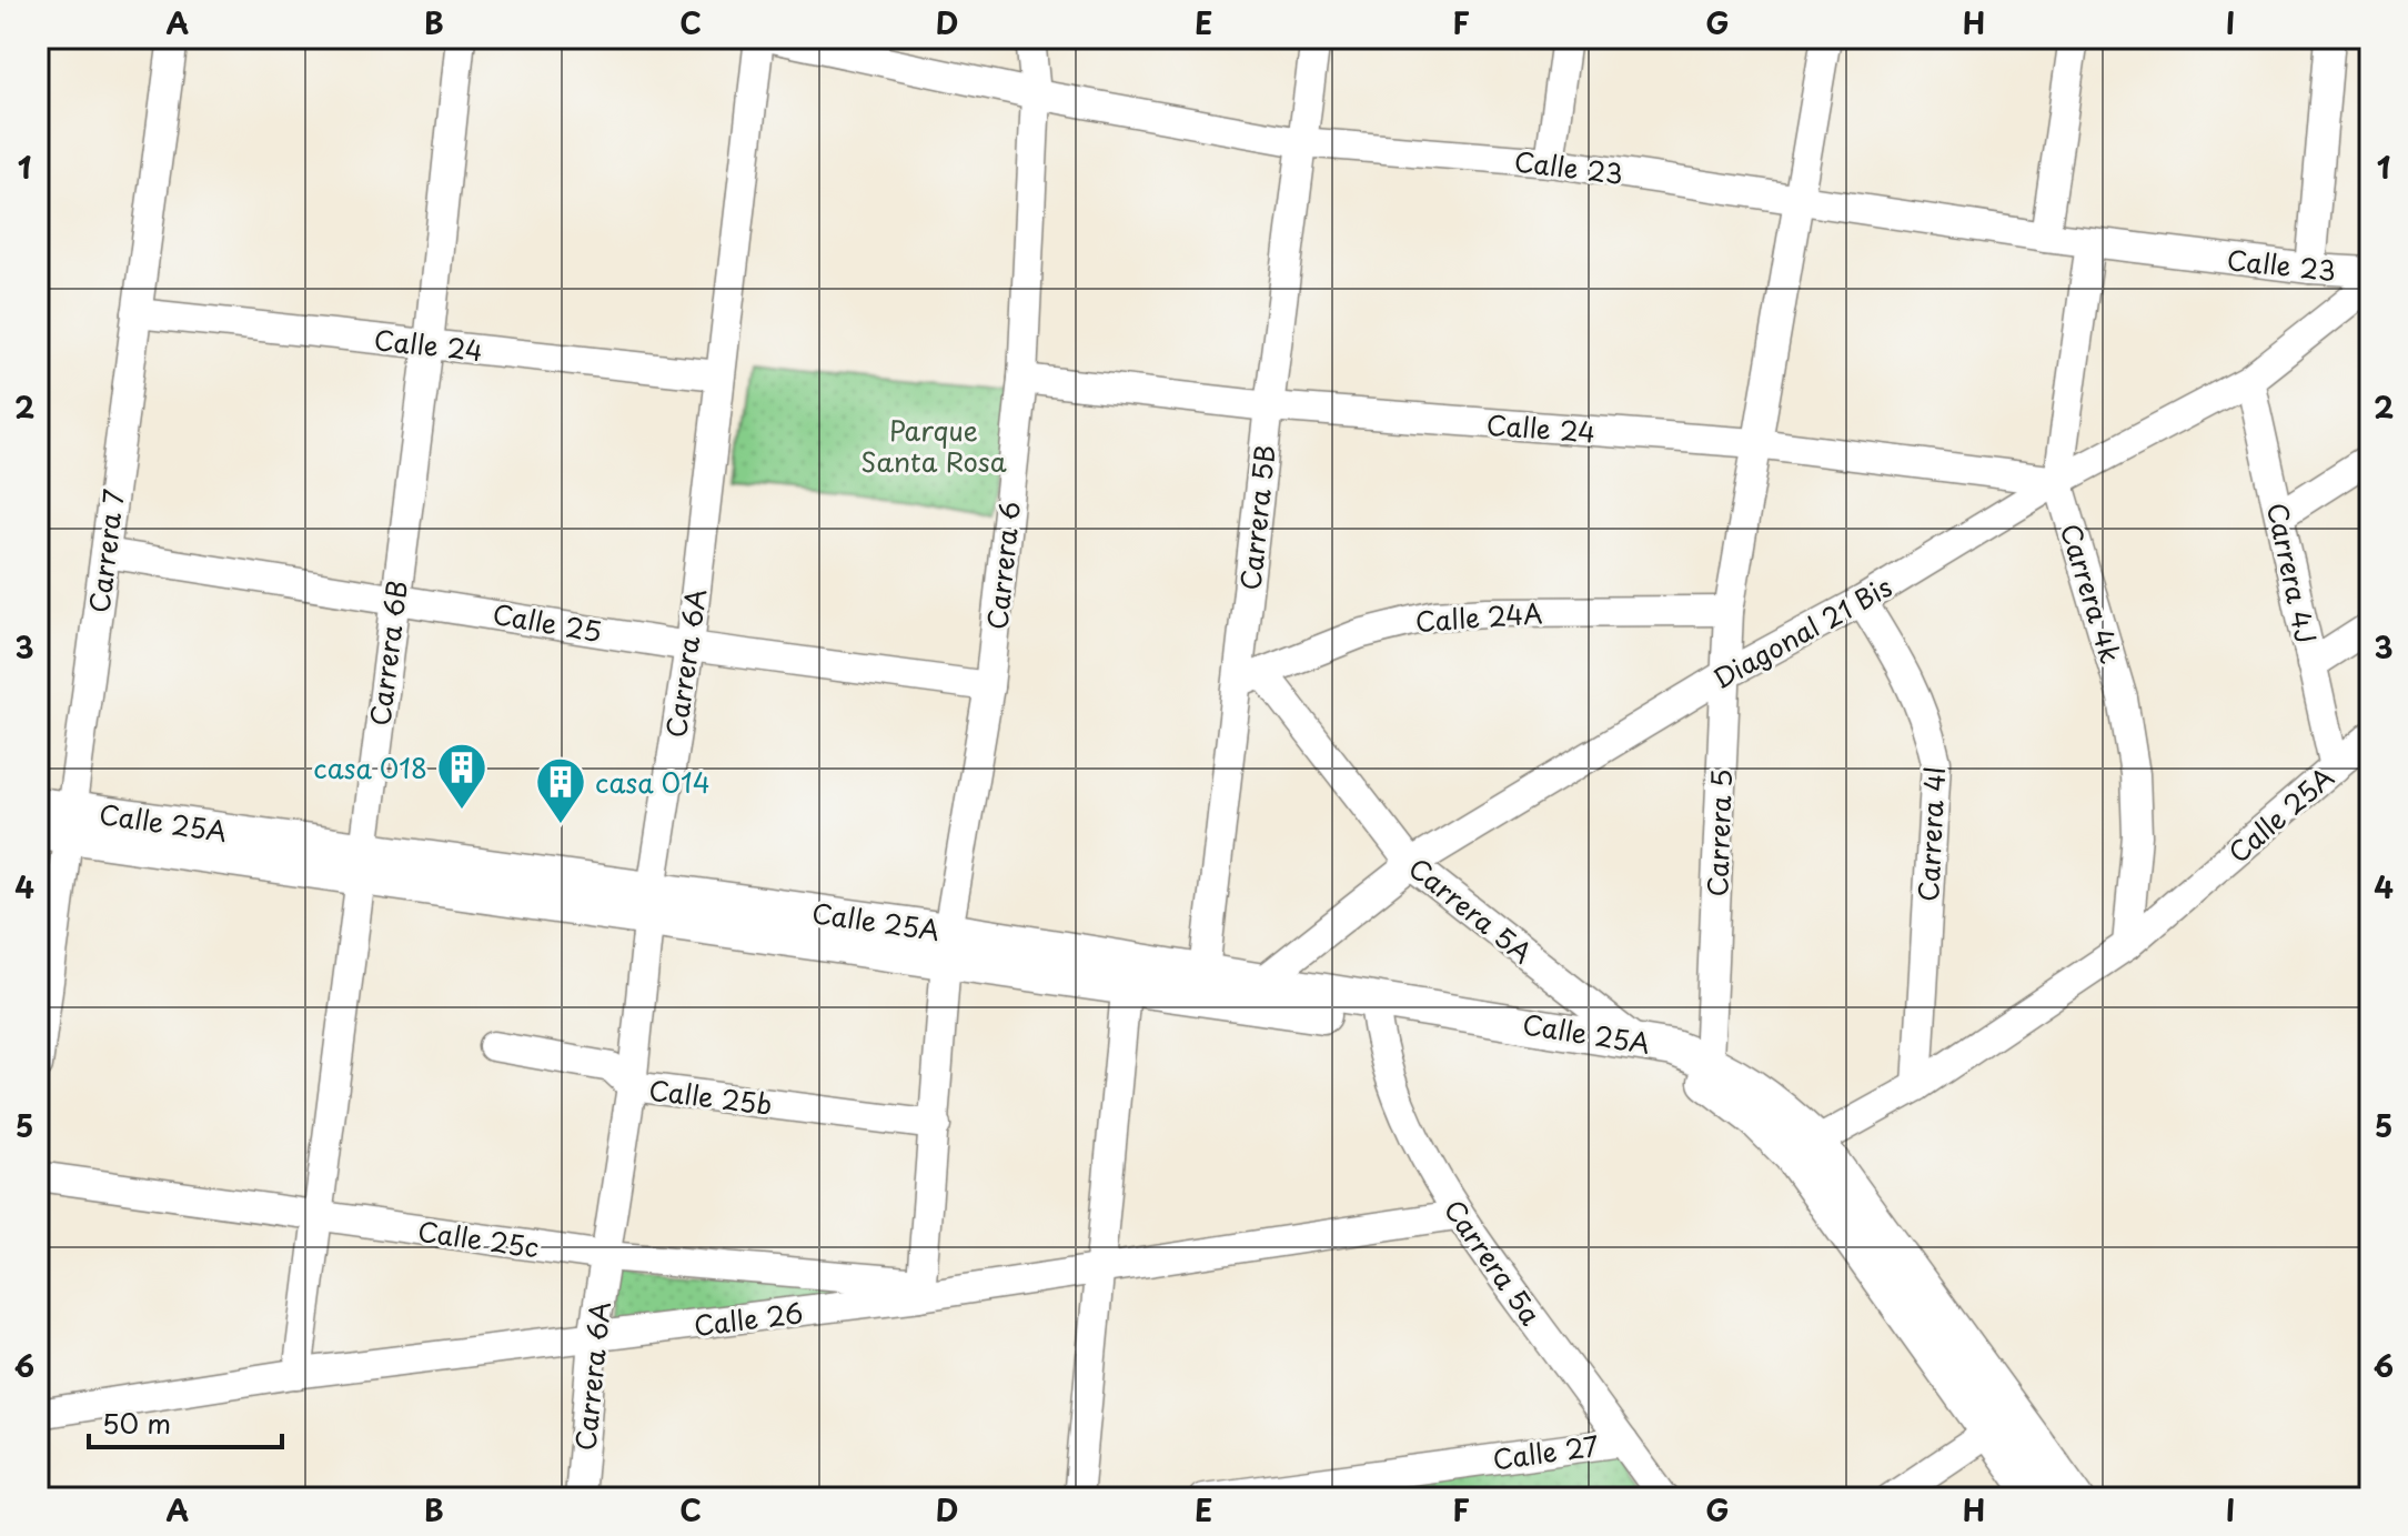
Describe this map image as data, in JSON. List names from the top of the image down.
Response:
{
  "streets": {
    "street": [
      "Calle 23",
      "Calle 24",
      "Carrera 5B",
      "Carrera 7",
      "Carrera 6",
      "Carrera 4J",
      "Carrera 4k",
      "Calle 24A",
      "Calle 25",
      "Diagonal 21 Bis",
      "Carrera 6B",
      "Carrera 6A",
      "Calle 25A",
      "Carrera 5",
      "Carrera 4l",
      "Carrera 5A",
      "Calle 25b",
      "Calle 25c",
      "Carrera 5a",
      "Calle 26",
      "Calle 27"
    ]
  },
  "crossings": [
    ["Calle 23", "Carrera 5B"],
    ["Calle 23", "Carrera 6"],
    ["Calle 23", "Carrera 4k"],
    ["Calle 23", "Carrera 5"],
    ["Calle 24", "Carrera 5B"],
    ["Calle 24", "Carrera 7"],
    ["Calle 24", "Carrera 6"],
    ["Calle 24", "Carrera 4k"],
    ["Calle 24", "Diagonal 21 Bis"],
    ["Calle 24", "Carrera 6B"],
    ["Calle 24", "Carrera 6A"],
    ["Calle 24", "Carrera 5"],
    ["Carrera 5B", "Calle 24A"],
    ["Carrera 5B", "Calle 25A"],
    ["Carrera 5B", "Carrera 5A"],
    ["Carrera 7", "Calle 25"],
    ["Carrera 7", "Calle 25A"],
    ["Carrera 6", "Calle 25"],
    ["Carrera 6", "Calle 25A"],
    ["Carrera 6", "Calle 25b"],
    ["Carrera 6", "Calle 25c"],
    ["Carrera 6", "Calle 26"],
    ["Carrera 4J", "Diagonal 21 Bis"],
    ["Carrera 4J", "Calle 25A"],
    ["Carrera 4k", "Diagonal 21 Bis"],
    ["Carrera 4k", "Calle 25A"],
    ["Calle 24A", "Carrera 5"],
    ["Calle 24A", "Carrera 5A"],
    ["Calle 25", "Carrera 6B"],
    ["Calle 25", "Carrera 6A"],
    ["Diagonal 21 Bis", "Calle 25A"],
    ["Diagonal 21 Bis", "Carrera 5"],
    ["Diagonal 21 Bis", "Carrera 4l"],
    ["Diagonal 21 Bis", "Carrera 5A"],
    ["Carrera 6B", "Calle 25A"],
    ["Carrera 6B", "Calle 25c"],
    ["Carrera 6B", "Calle 26"],
    ["Carrera 6A", "Calle 25A"],
    ["Carrera 6A", "Calle 25b"],
    ["Carrera 6A", "Calle 25c"],
    ["Carrera 6A", "Calle 26"],
    ["Calle 25A", "Carrera 5"],
    ["Calle 25A", "Carrera 4l"],
    ["Calle 25A", "Carrera 5A"],
    ["Calle 25A", "Carrera 5a"],
    ["Calle 25c", "Calle 26"],
    ["Carrera 5a", "Calle 26"],
    ["Carrera 5a", "Calle 27"]
  ],
  "parks": ["Parque Santa Rosa"],
  "places": {
    "building": ["casa 018", "casa 014"]
  },
  "scale_bar": "50 m",
  "grid": {
    "columns": [
      "A",
      "B",
      "C",
      "D",
      "E",
      "F",
      "G",
      "H",
      "I"
    ],
    "rows": [
      "1",
      "2",
      "3",
      "4",
      "5",
      "6"
    ]
  }
}
